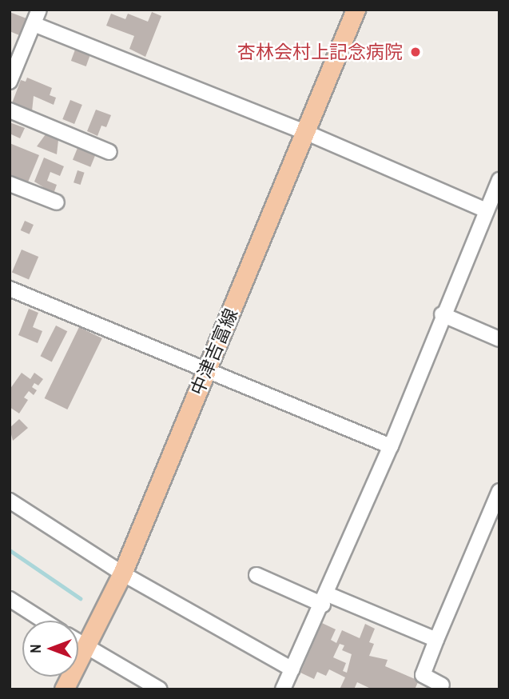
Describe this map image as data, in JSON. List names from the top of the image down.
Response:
{
  "streets": {
    "main road": ["中津吉富線"]
  },
  "places": ["杏林会村上記念病院"],
  "north": "left"
}
